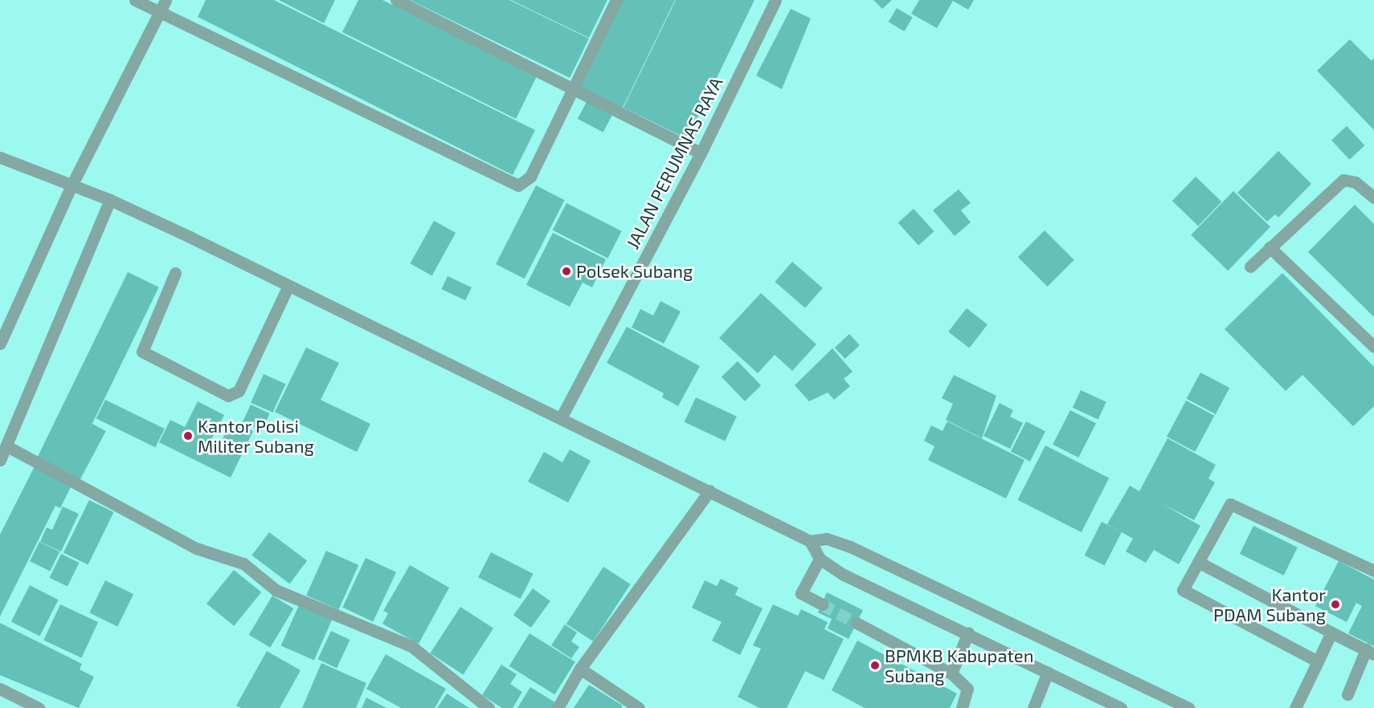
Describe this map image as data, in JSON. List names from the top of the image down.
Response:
{
  "streets": {
    "street": ["JALAN PERUMNAS RAYA"]
  },
  "places": [
    "Polsek Subang",
    "Kantor Polisi Militer Subang",
    "Kantor PDAM Subang",
    "BPMKB Kabupaten Subang"
  ]
}
